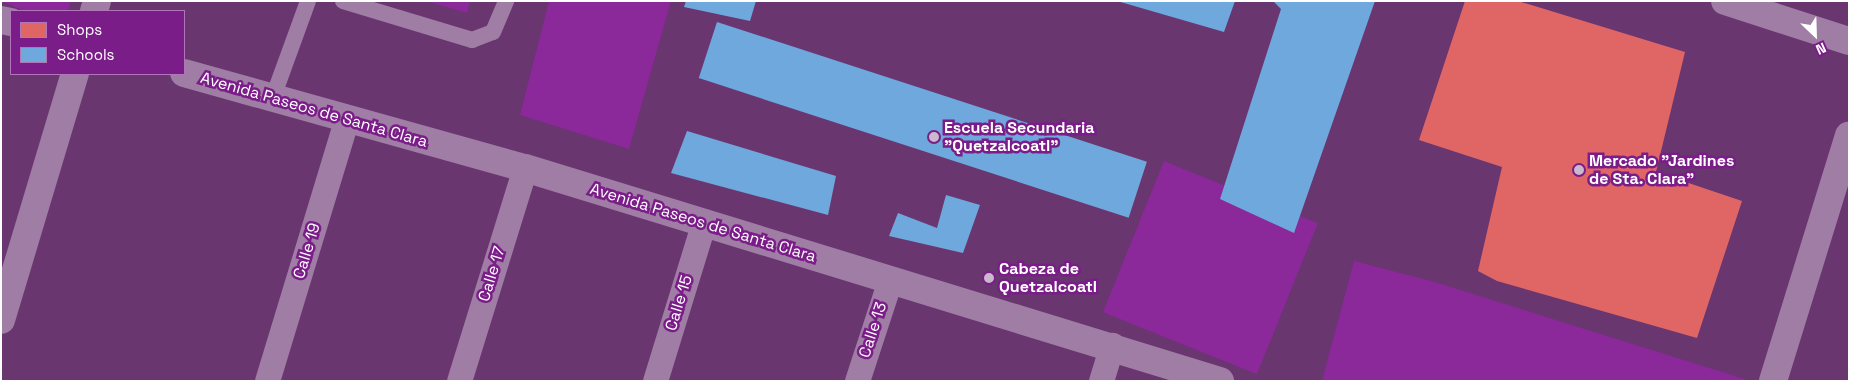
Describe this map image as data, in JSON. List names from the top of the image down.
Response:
{
  "streets": {
    "street": [
      "Avenida Paseos de Santa Clara",
      "Calle 19",
      "Calle 17",
      "Calle 15",
      "Calle 13"
    ]
  },
  "crossings": [
    ["Avenida Paseos de Santa Clara", "Calle 19"],
    ["Avenida Paseos de Santa Clara", "Calle 17"],
    ["Avenida Paseos de Santa Clara", "Calle 15"],
    ["Avenida Paseos de Santa Clara", "Calle 13"]
  ],
  "places": ["Escuela Secundaria \"Quetzalcoatl\"", "Mercado \"Jardines de Sta. Clara\"", "Cabeza de Quetzalcoatl"],
  "legend": ["Shops", "Schools"],
  "north": "bottom right"
}
